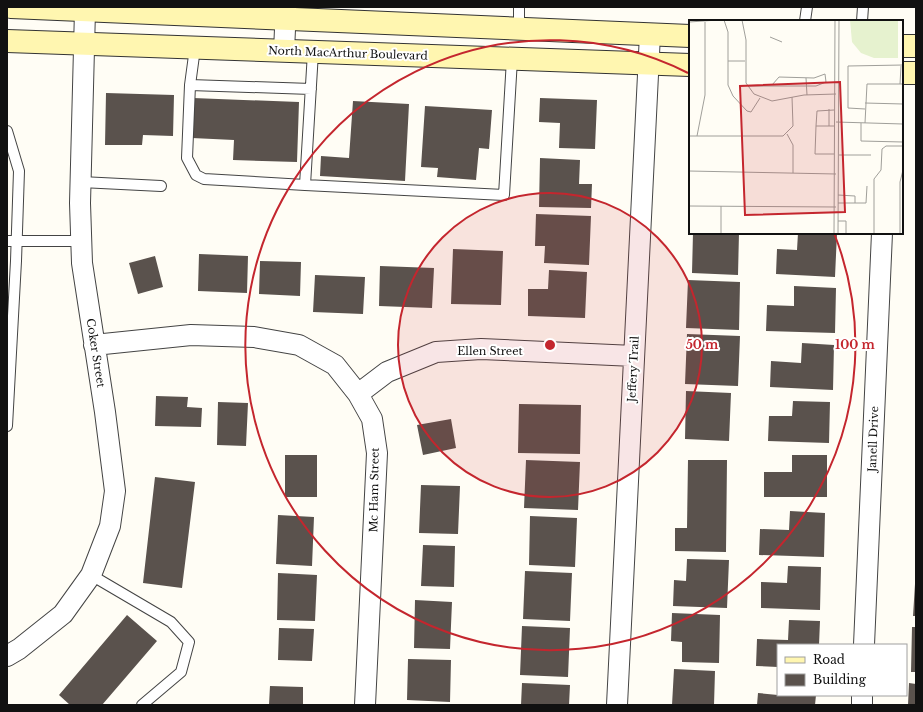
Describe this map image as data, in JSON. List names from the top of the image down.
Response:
{
  "streets": {
    "main road": ["North MacArthur Boulevard"],
    "street": [
      "Ellen Street",
      "Coker Street",
      "Jeffery Trail",
      "Janell Drive",
      "Mc Ham Street"
    ]
  },
  "crossings": [
    ["North MacArthur Boulevard", "Coker Street"],
    ["North MacArthur Boulevard", "Jeffery Trail"],
    ["Ellen Street", "Jeffery Trail"],
    ["Ellen Street", "Mc Ham Street"],
    ["Coker Street", "Mc Ham Street"]
  ],
  "legend": ["Road", "Building"],
  "rings": ["50 m", "100 m"]
}
